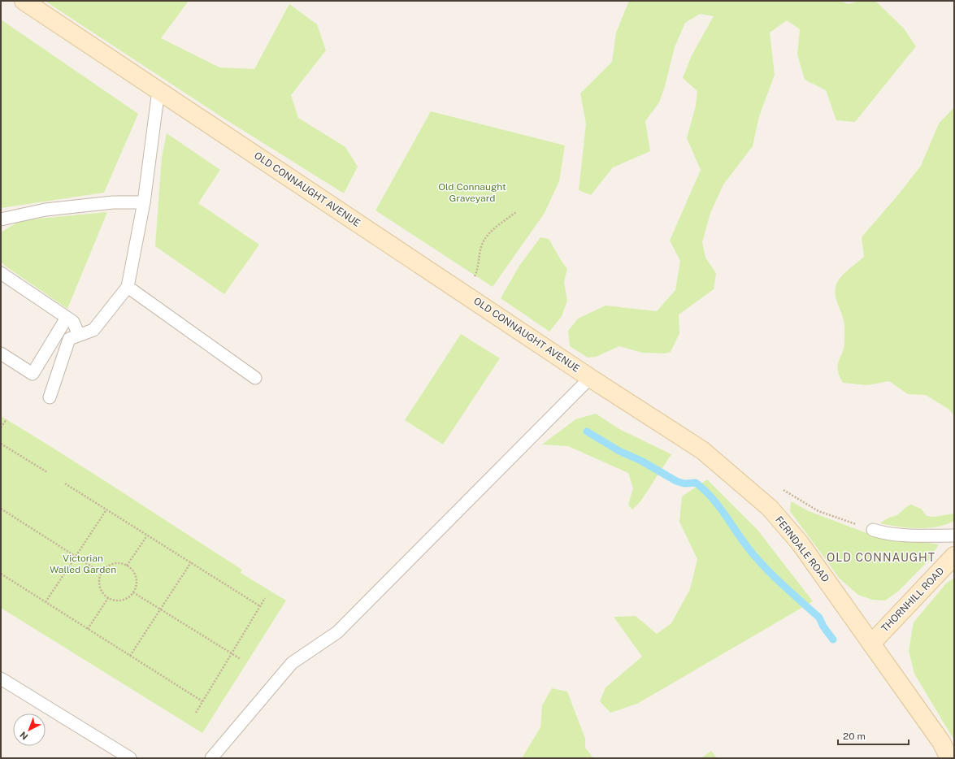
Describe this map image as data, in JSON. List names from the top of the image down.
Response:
{
  "streets": {
    "street": ["OLD CONNAUGHT AVENUE", "FERNDALE ROAD", "THORNHILL ROAD"]
  },
  "crossings": [
    ["OLD CONNAUGHT AVENUE", "FERNDALE ROAD"],
    ["FERNDALE ROAD", "THORNHILL ROAD"]
  ],
  "districts": ["OLD CONNAUGHT"],
  "parks": ["Old Connaught Graveyard", "Victorian Walled Garden"],
  "scale_bar": "20 m",
  "north": "bottom left"
}
